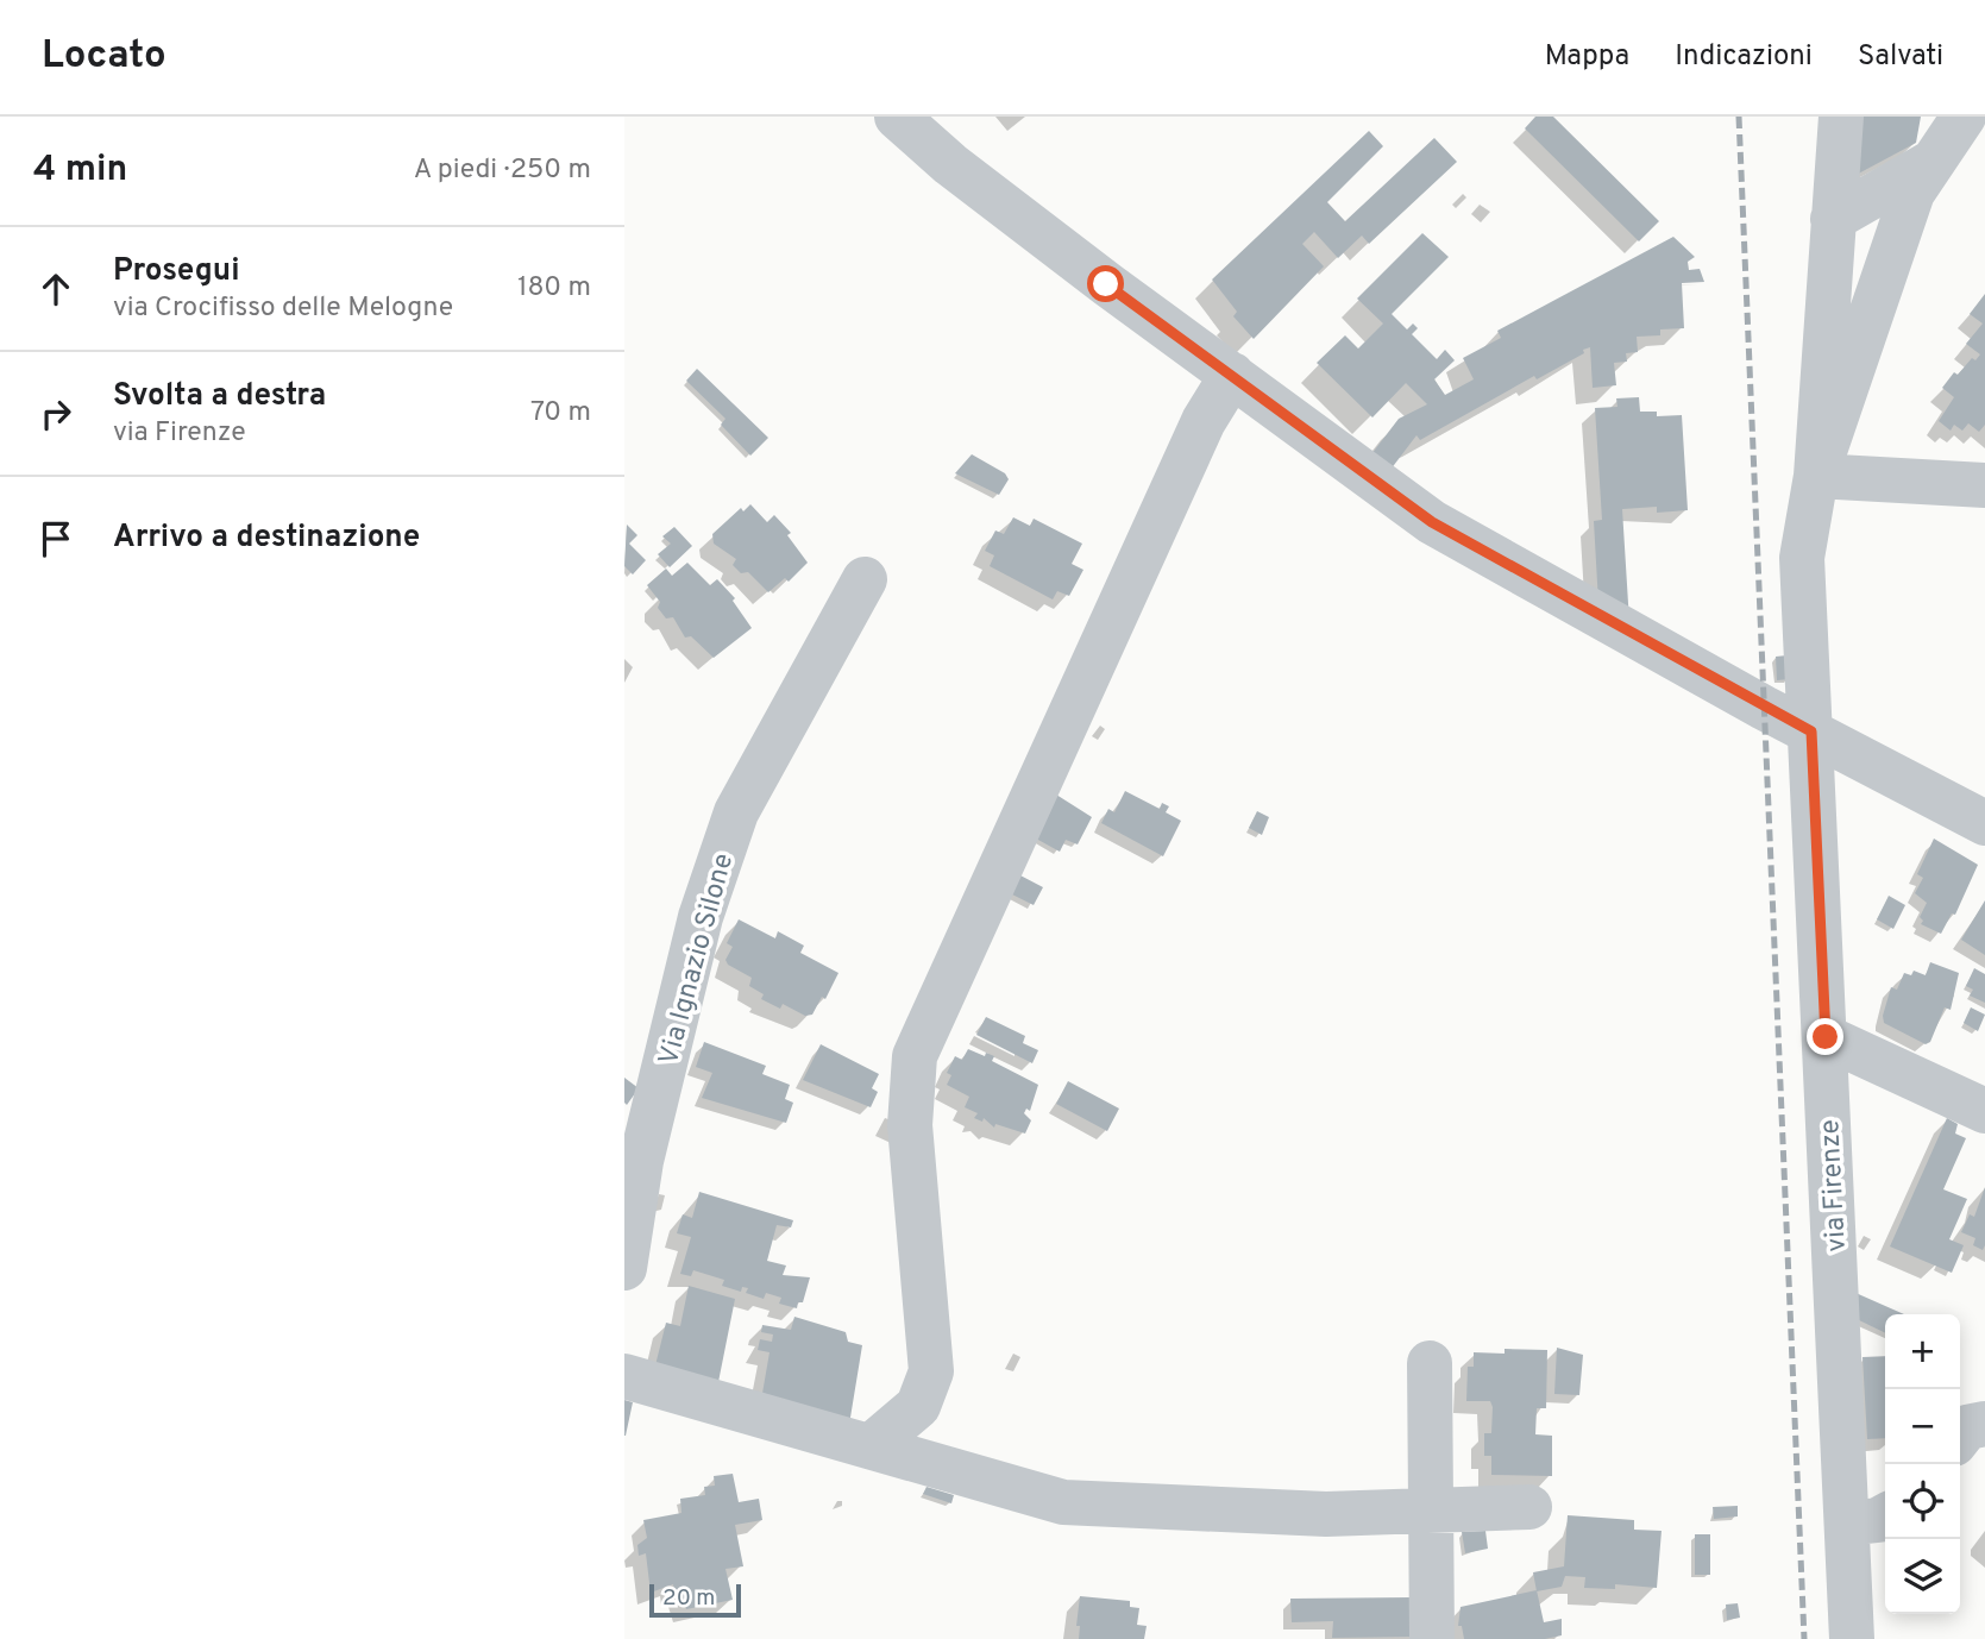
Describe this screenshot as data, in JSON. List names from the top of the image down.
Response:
{
  "streets": {
    "street": ["Via Ignazio Silone", "via Firenze"]
  },
  "scale_bar": "20 m",
  "page": {
    "header": "Locato",
    "nav": ["Mappa", "Indicazioni", "Salvati"],
    "heading": ["4 min", "A piedi · 250 m"],
    "list": [
      ["Prosegui", "via Crocifisso delle Melogne", "180 m"],
      ["Svolta a destra", "via Firenze", "70 m"],
      "Arrivo a destinazione"
    ],
    "map_buttons": ["+", "−"],
    "scale": "20 m"
  }
}
